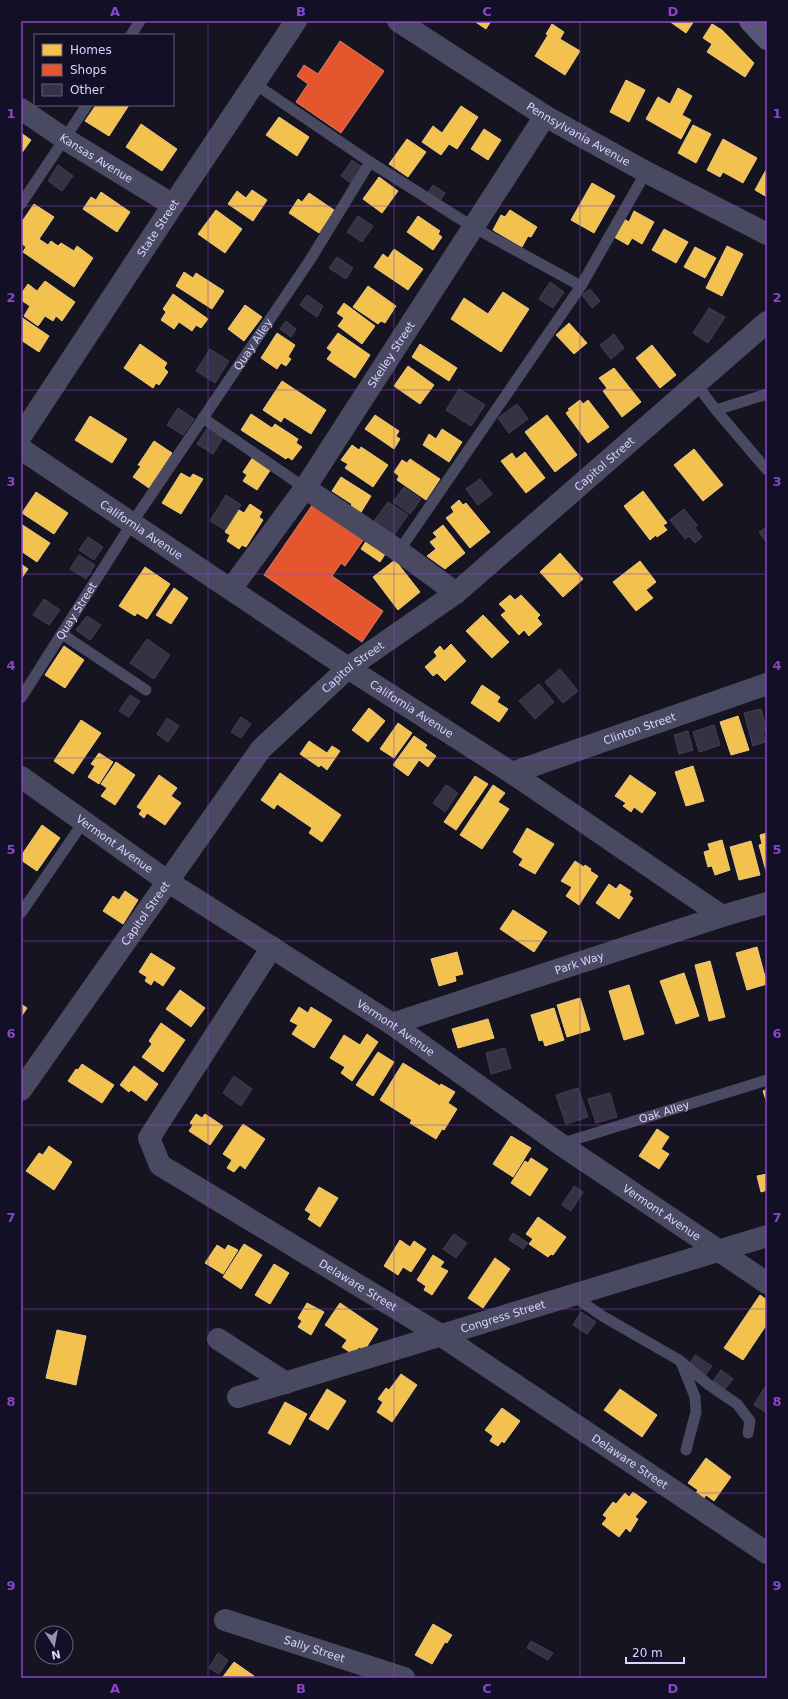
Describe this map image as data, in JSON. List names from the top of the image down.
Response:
{
  "streets": {
    "street": [
      "Pennsylvania Avenue",
      "Kansas Avenue",
      "State Street",
      "Skelley Street",
      "Capitol Street",
      "California Avenue",
      "Clinton Street",
      "Vermont Avenue",
      "Park Way",
      "Delaware Street",
      "Congress Street",
      "Sally Street"
    ],
    "lane": ["Quay Alley", "Quay Street", "Oak Alley"]
  },
  "crossings": [
    ["Pennsylvania Avenue", "Skelley Street"],
    ["Kansas Avenue", "State Street"],
    ["Quay Alley", "California Avenue"],
    ["Quay Alley", "Quay Street"],
    ["Skelley Street", "California Avenue"],
    ["Capitol Street", "California Avenue"],
    ["Capitol Street", "Vermont Avenue"],
    ["California Avenue", "Quay Street"],
    ["California Avenue", "Clinton Street"],
    ["California Avenue", "Park Way"],
    ["Vermont Avenue", "Park Way"],
    ["Vermont Avenue", "Oak Alley"],
    ["Vermont Avenue", "Delaware Street"],
    ["Vermont Avenue", "Congress Street"],
    ["Delaware Street", "Congress Street"]
  ],
  "legend": ["Homes", "Shops", "Other"],
  "scale_bar": "20 m",
  "north": "bottom",
  "grid": {
    "columns": [
      "A",
      "B",
      "C",
      "D"
    ],
    "rows": [
      "1",
      "2",
      "3",
      "4",
      "5",
      "6",
      "7",
      "8",
      "9"
    ]
  }
}
